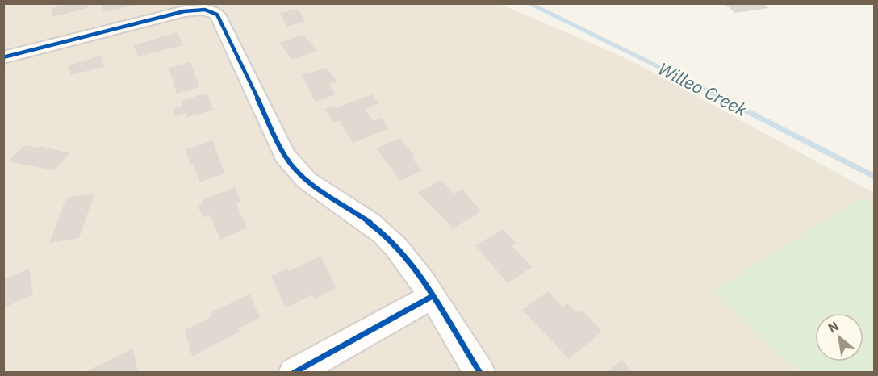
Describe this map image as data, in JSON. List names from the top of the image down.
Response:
{
  "water": ["Willeo Creek"],
  "north": "top left"
}
